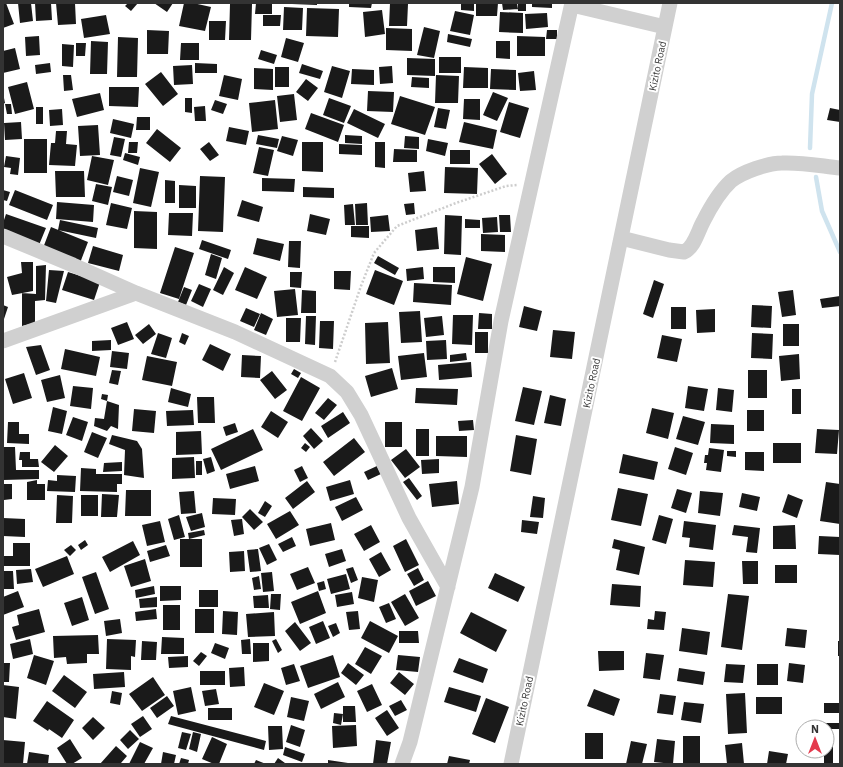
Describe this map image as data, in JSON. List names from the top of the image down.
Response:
{
  "streets": {
    "street": ["Kizito Road"]
  },
  "north": "top"
}
